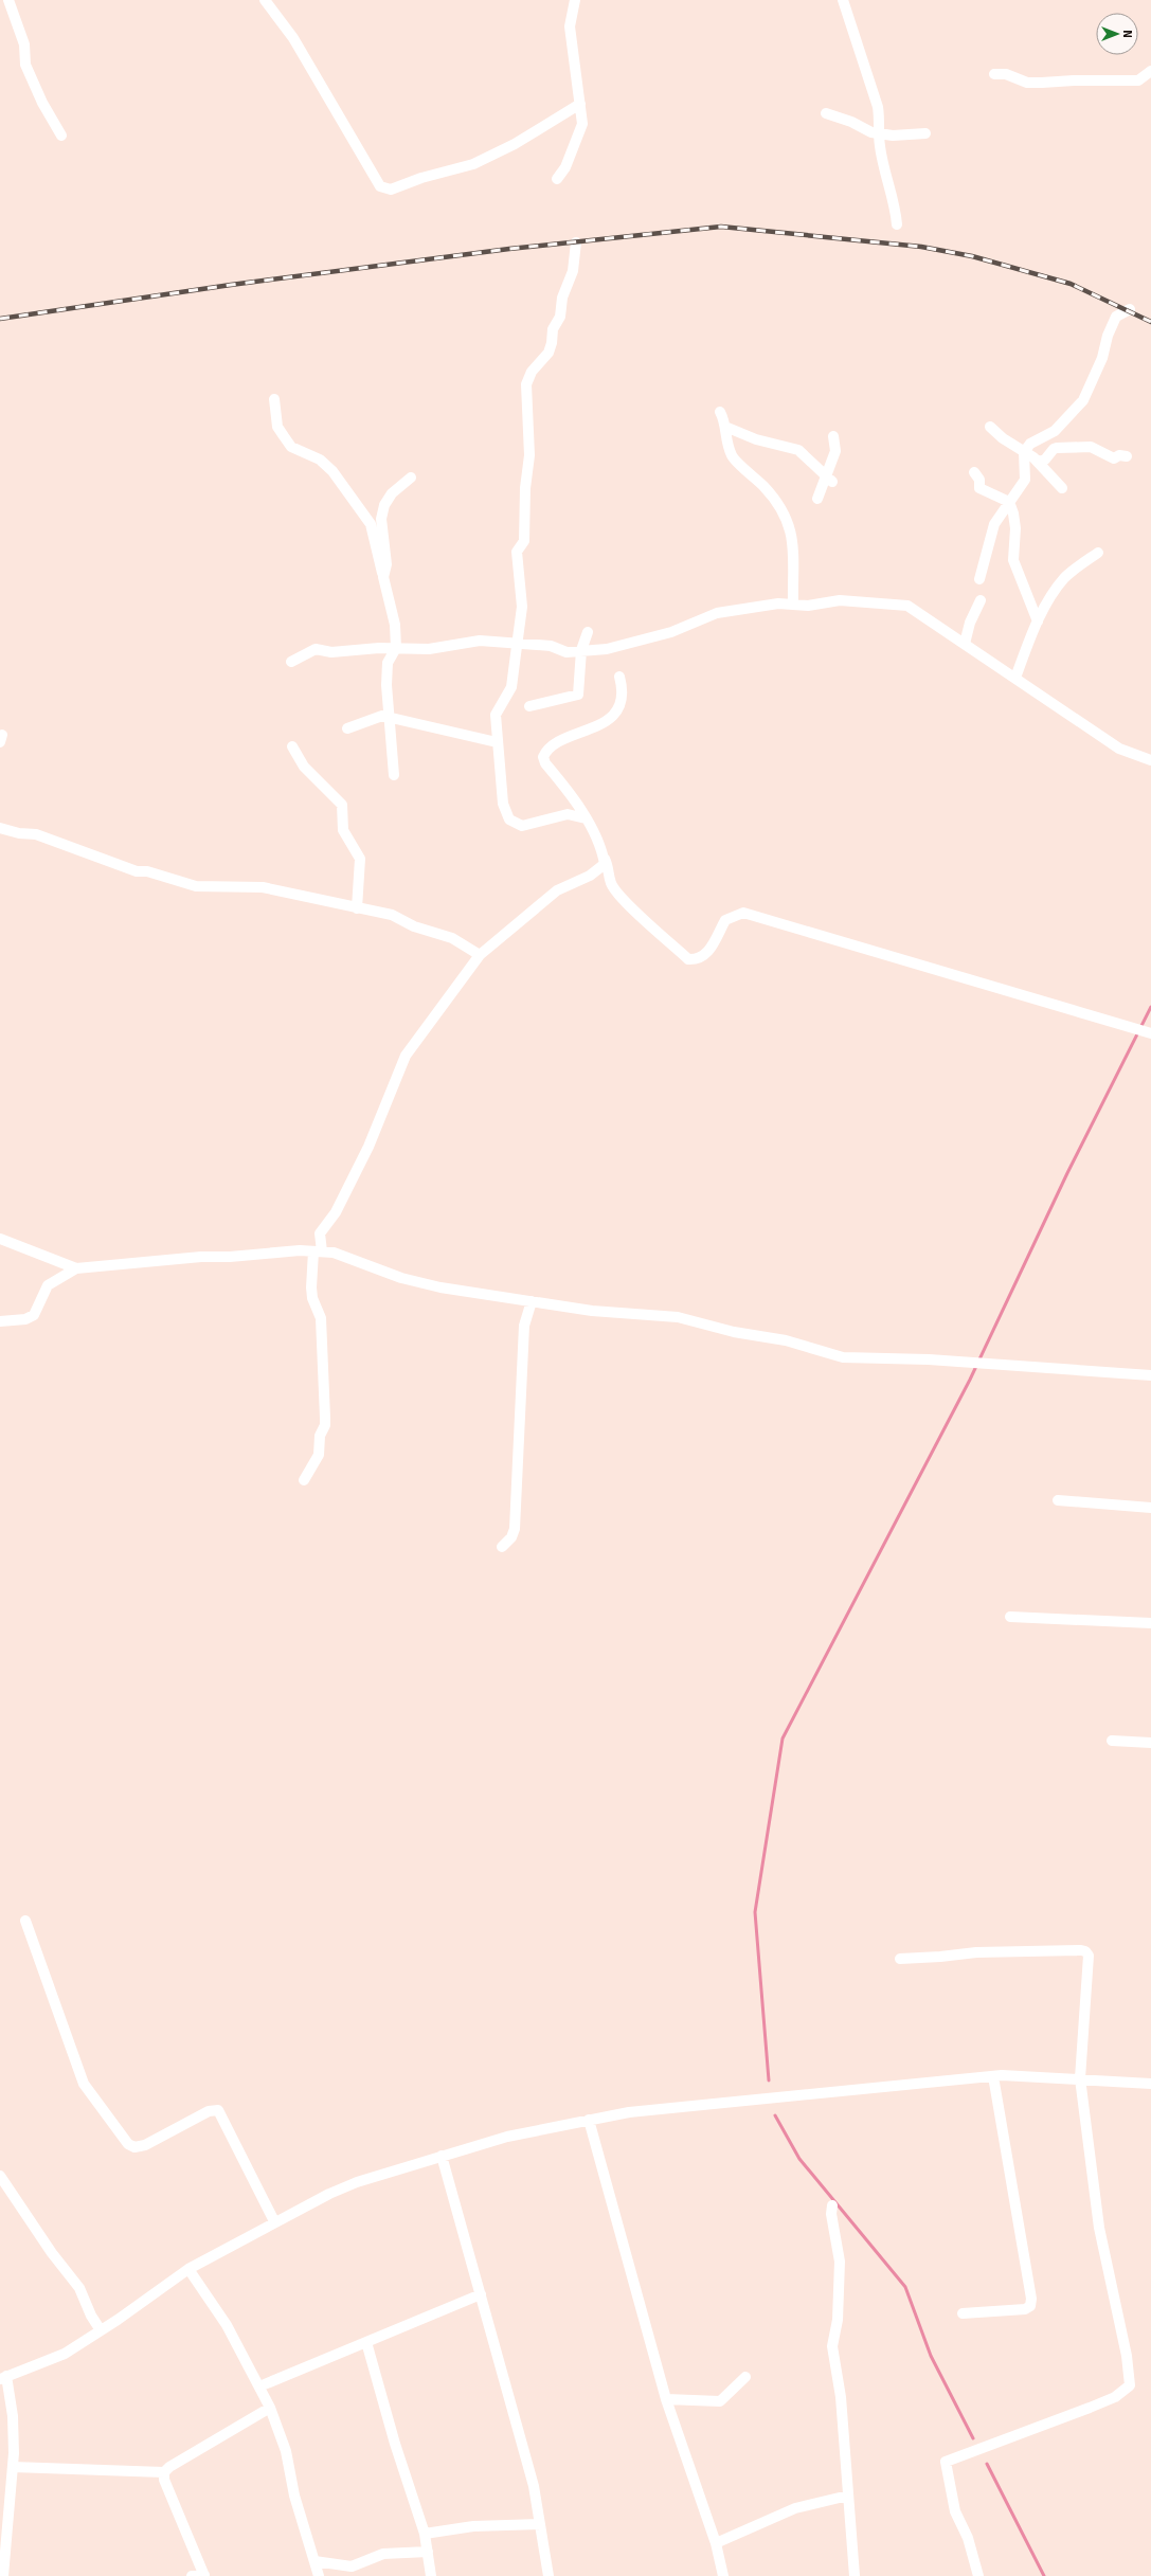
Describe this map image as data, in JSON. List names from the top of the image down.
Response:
{
  "north": "right"
}
